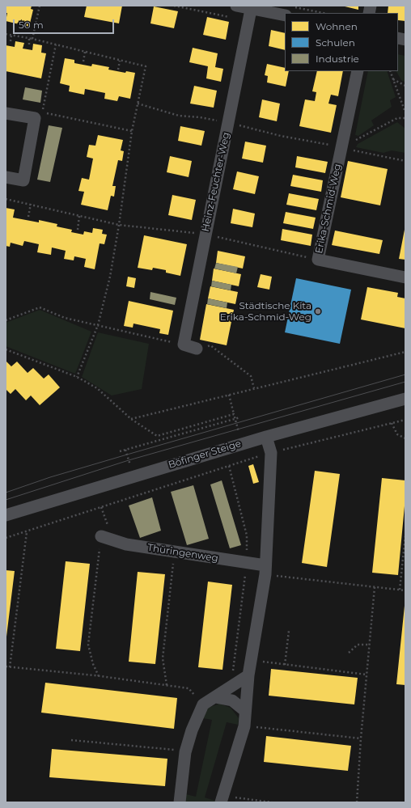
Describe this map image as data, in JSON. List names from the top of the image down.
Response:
{
  "streets": {
    "street": [
      "Heinz-Feuchter-Weg",
      "Erika-Schmid-Weg",
      "Böfinger Steige",
      "Thüringenweg"
    ]
  },
  "places": ["Städtische Kita Erika-Schmid-Weg"],
  "legend": ["Wohnen", "Schulen", "Industrie"],
  "scale_bar": "50 m"
}
